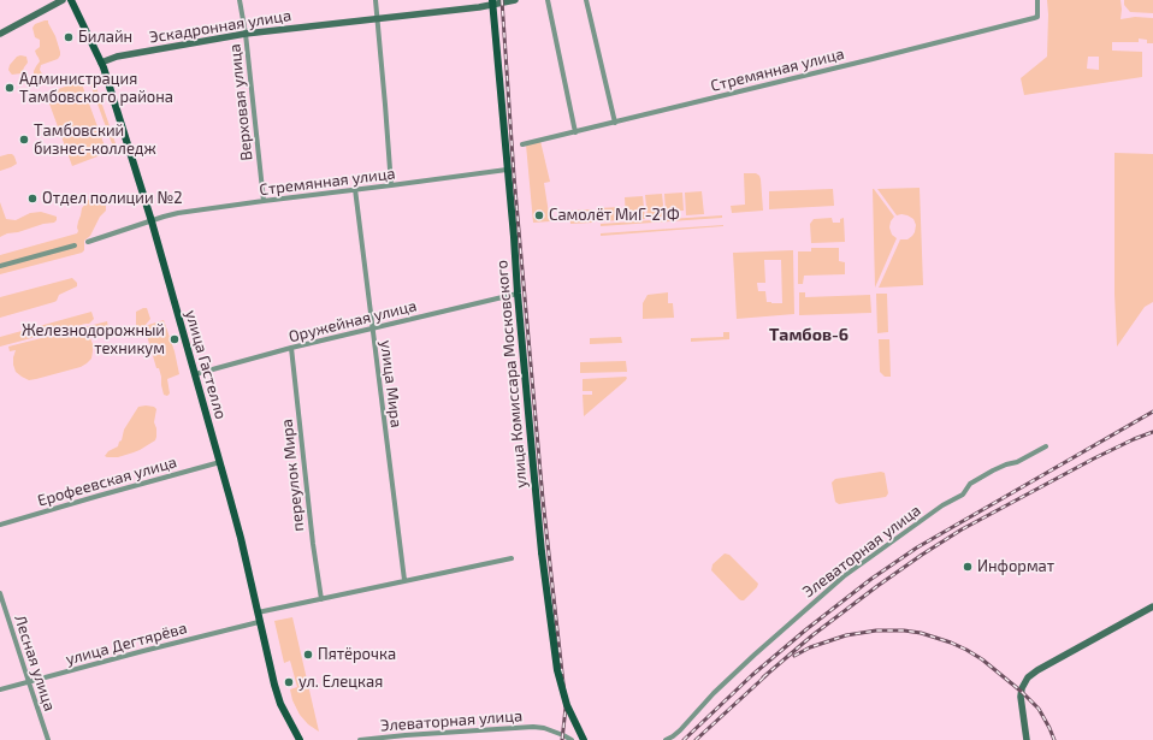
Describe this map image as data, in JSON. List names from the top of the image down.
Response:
{
  "streets": {
    "main road": ["улица Гастелло", "улица Комиссара Московского"],
    "street": [
      "Эскадронная улица",
      "Стремянная улица",
      "Верховая улица",
      "Оружейная улица",
      "улица Мира",
      "переулок Мира",
      "Ерофеевская улица",
      "Элеваторная улица",
      "улица Дегтярёва",
      "Лесная улица"
    ]
  },
  "crossings": [
    ["Эскадронная улица", "Верховая улица"],
    ["Эскадронная улица", "улица Гастелло"],
    ["Эскадронная улица", "улица Комиссара Московского"],
    ["Стремянная улица", "Верховая улица"],
    ["Стремянная улица", "улица Гастелло"],
    ["Стремянная улица", "улица Комиссара Московского"],
    ["Стремянная улица", "улица Мира"],
    ["Оружейная улица", "улица Гастелло"],
    ["Оружейная улица", "улица Комиссара Московского"],
    ["Оружейная улица", "улица Мира"],
    ["Оружейная улица", "переулок Мира"],
    ["улица Гастелло", "Ерофеевская улица"],
    ["улица Гастелло", "улица Дегтярёва"],
    ["улица Дегтярёва", "Лесная улица"]
  ],
  "districts": ["Тамбов-6"],
  "places": [
    "Билайн",
    "Администрация Тамбовского района",
    "Тамбовский бизнес-колледж",
    "Отдел полиции №2",
    "Самолёт МиГ-21Ф",
    "Железнодорожный техникум",
    "Информат",
    "Пятёрочка",
    "ул. Елецкая"
  ]
}
